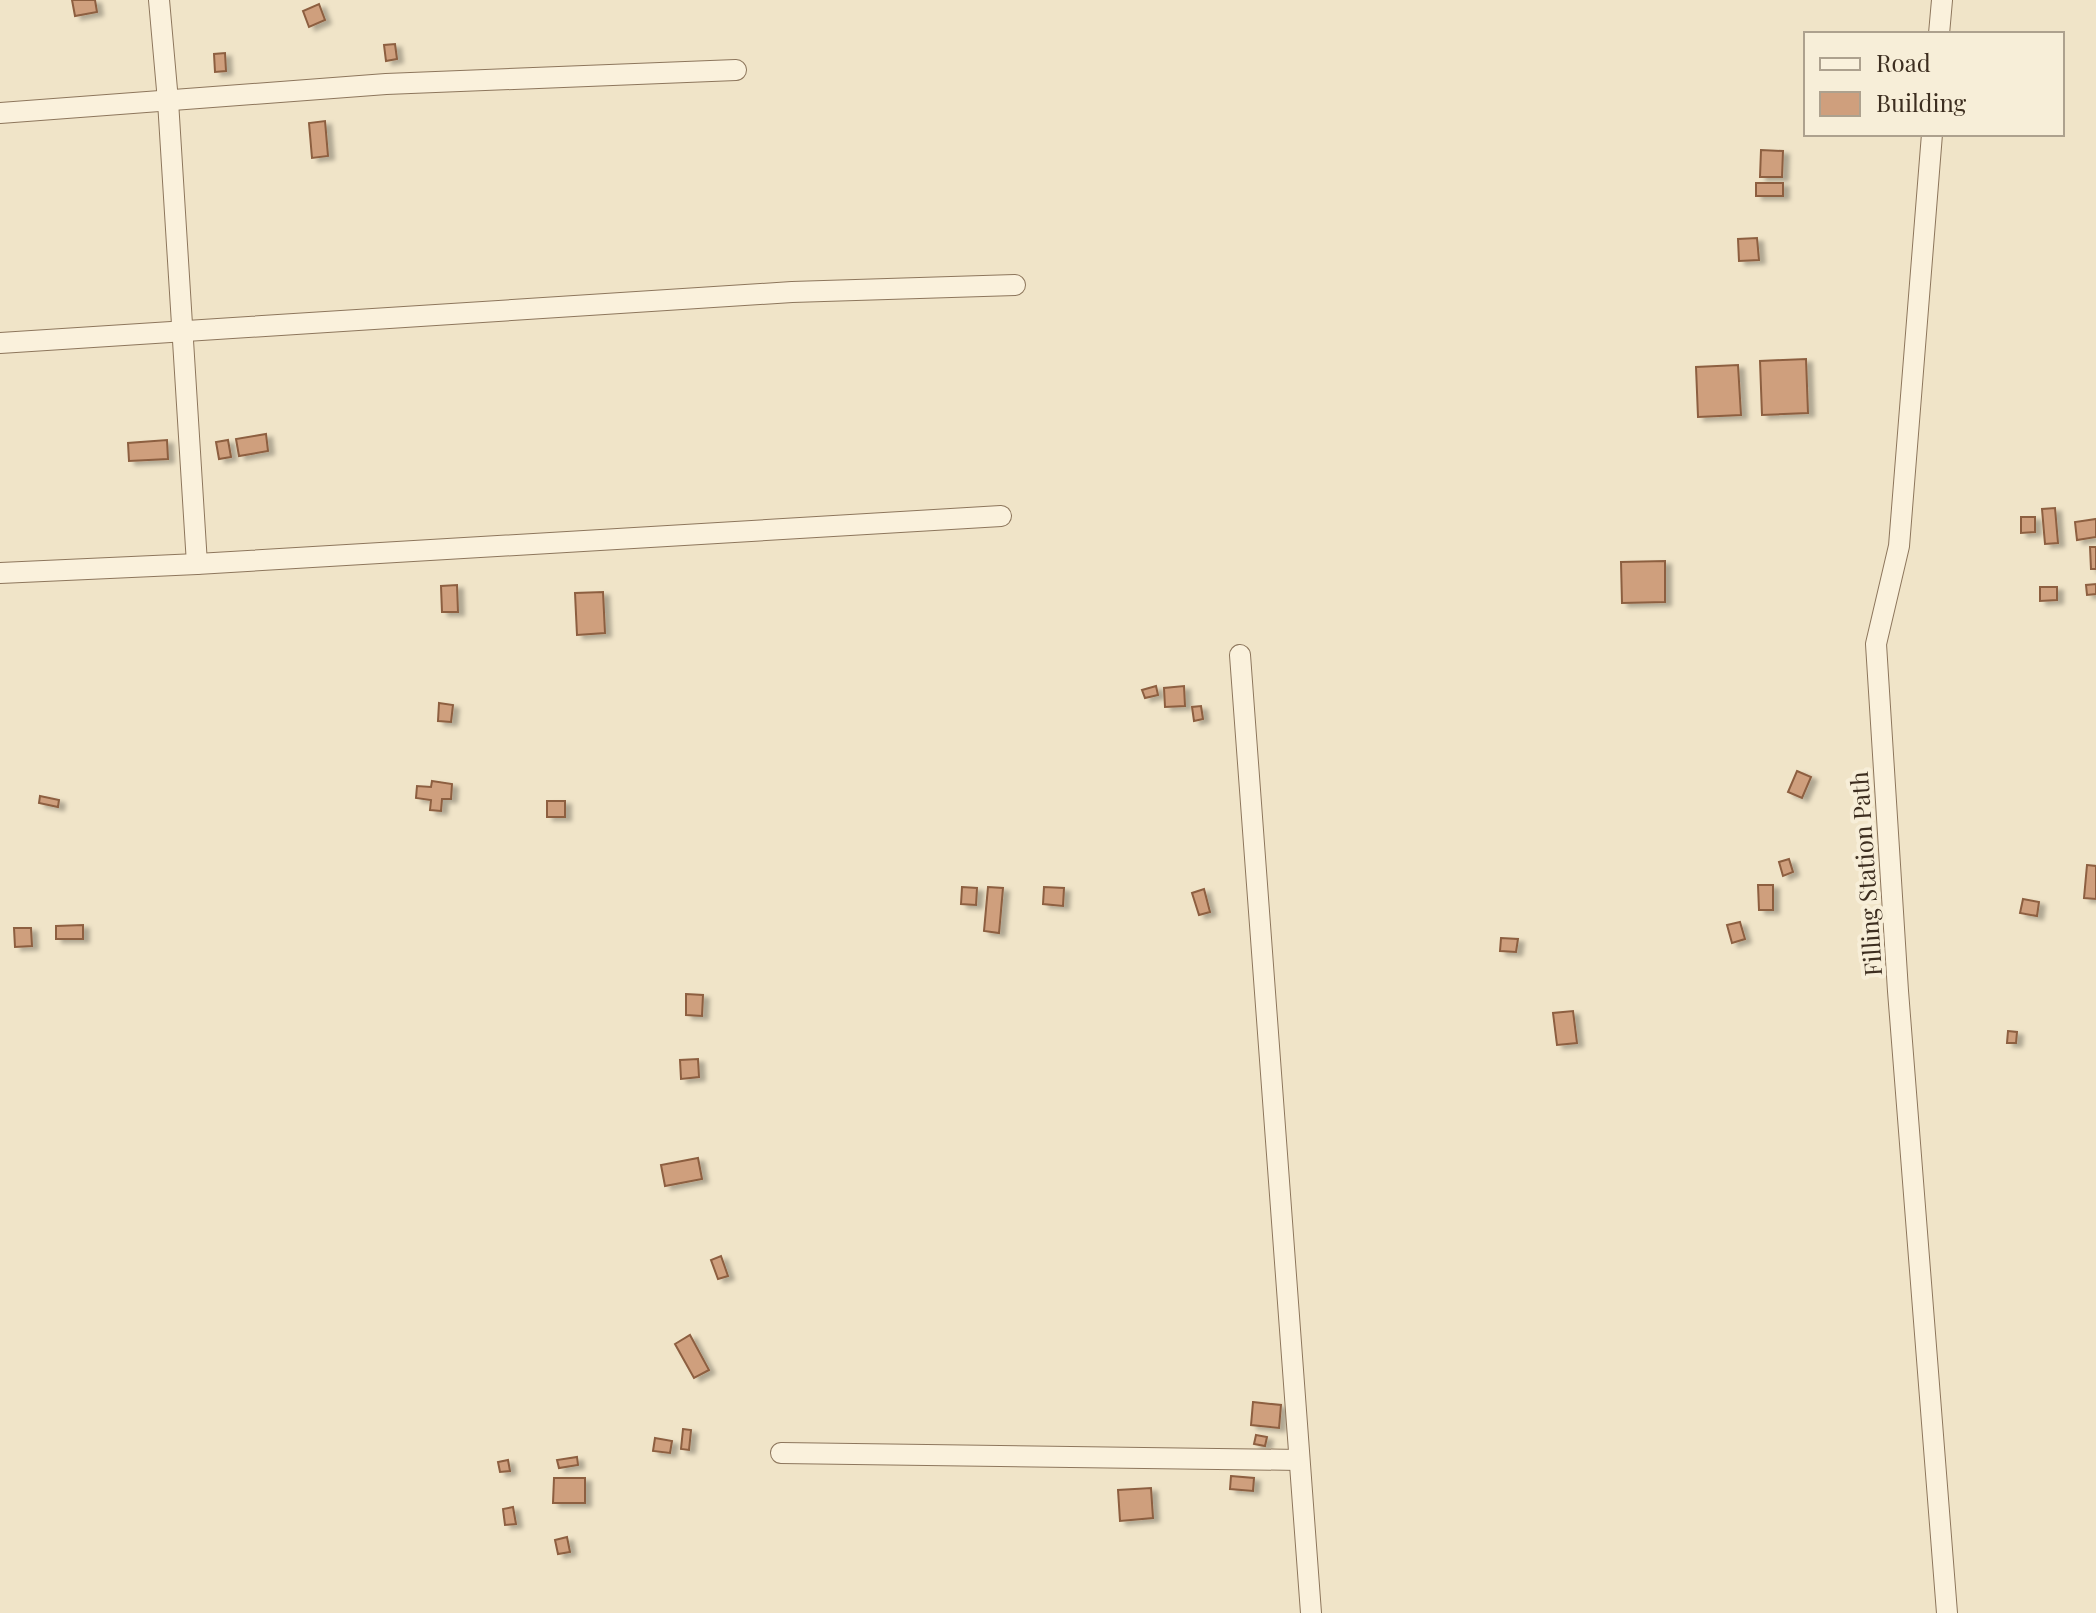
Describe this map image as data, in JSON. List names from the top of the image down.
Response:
{
  "streets": {
    "street": ["Filling Station Path"]
  },
  "legend": ["Road", "Building"]
}
